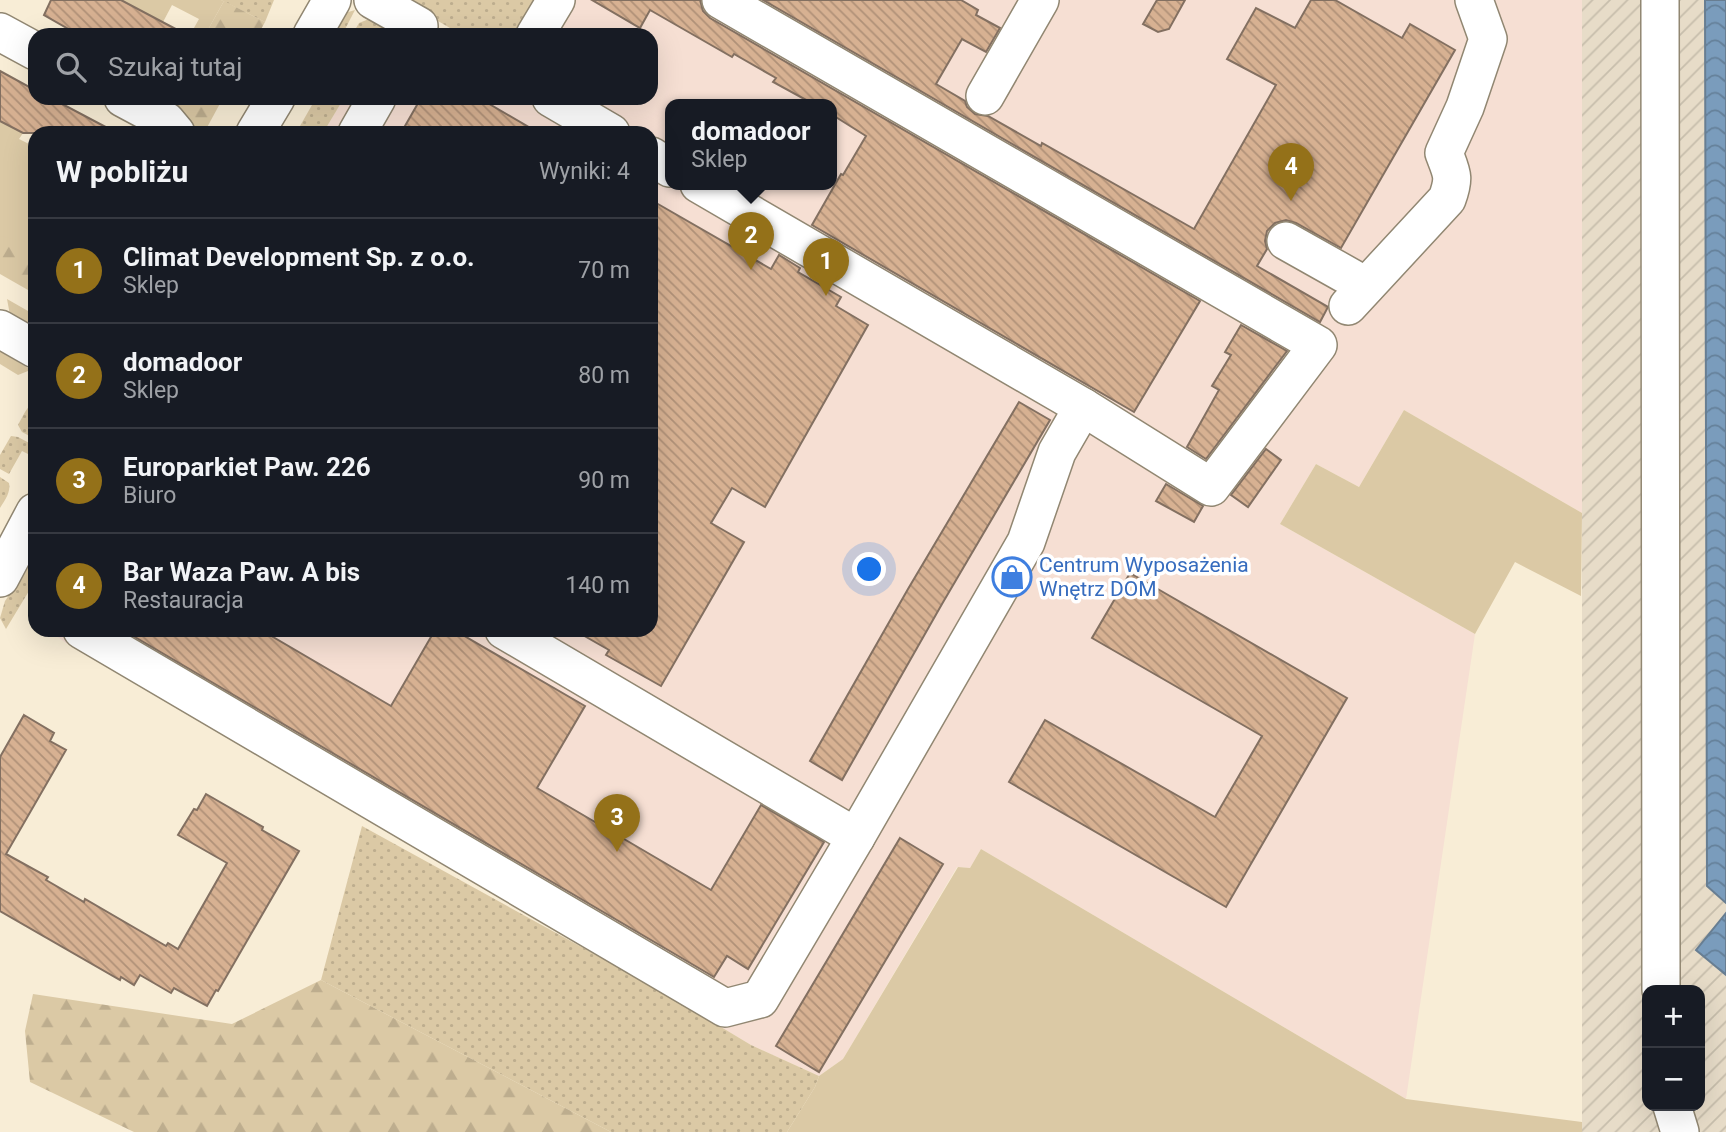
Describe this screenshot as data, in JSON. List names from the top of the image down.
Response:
{
  "places": {
    "shop": ["Centrum Wyposażenia Wnętrz DOM"]
  },
  "page": {
    "search": "Szukaj tutaj",
    "popup": ["domadoor", "Sklep"],
    "heading": ["W pobliżu", "Wyniki: 4"],
    "pins": [
      "4",
      "2",
      "1",
      "3"
    ],
    "list": [
      {
        "mark": "1",
        "name": "Climat Development Sp. z o.o.",
        "note": "Sklep",
        "value": "70 m"
      },
      {
        "mark": "2",
        "name": "domadoor",
        "note": "Sklep",
        "value": "80 m"
      },
      {
        "mark": "3",
        "name": "Europarkiet Paw. 226",
        "note": "Biuro",
        "value": "90 m"
      },
      {
        "mark": "4",
        "name": "Bar Waza Paw. A bis",
        "note": "Restauracja",
        "value": "140 m"
      }
    ],
    "map_buttons": ["+", "−"]
  }
}
